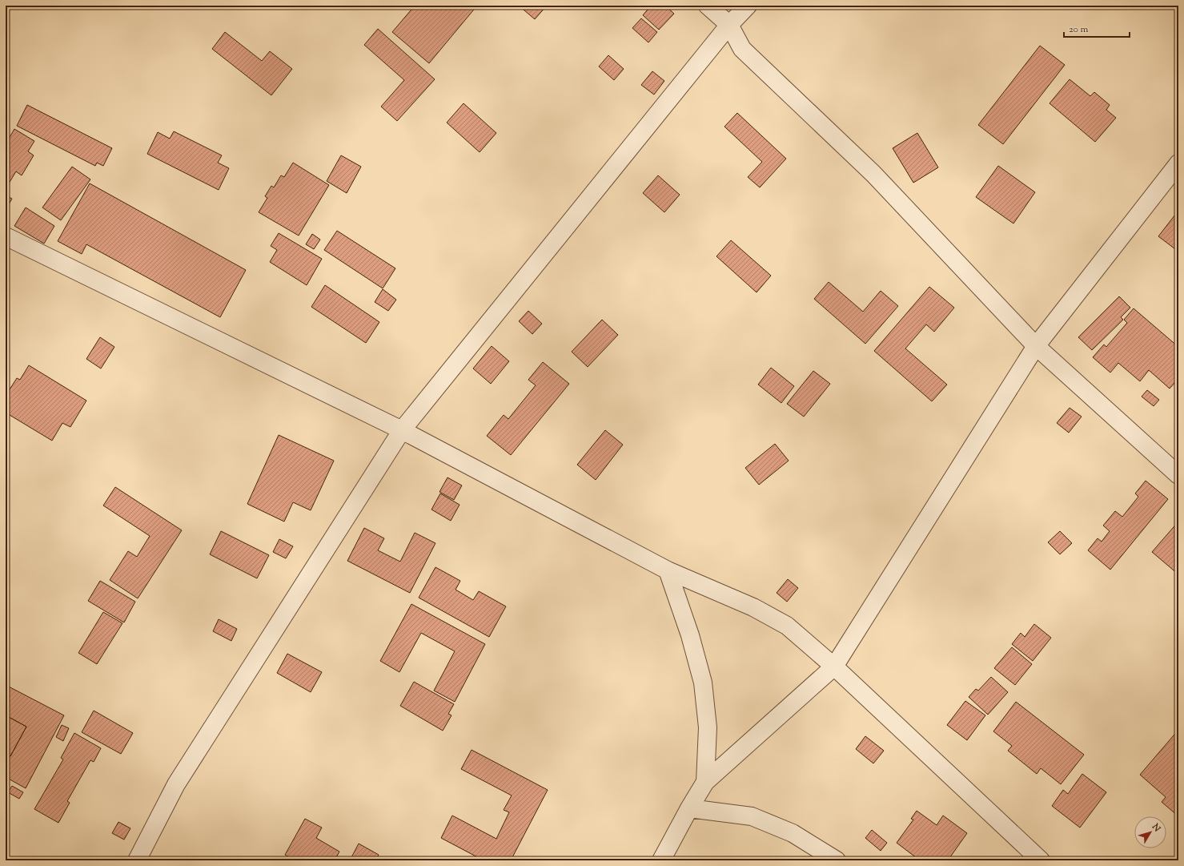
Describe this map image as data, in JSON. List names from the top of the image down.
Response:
{
  "scale_bar": "20 m",
  "north": "top right"
}
